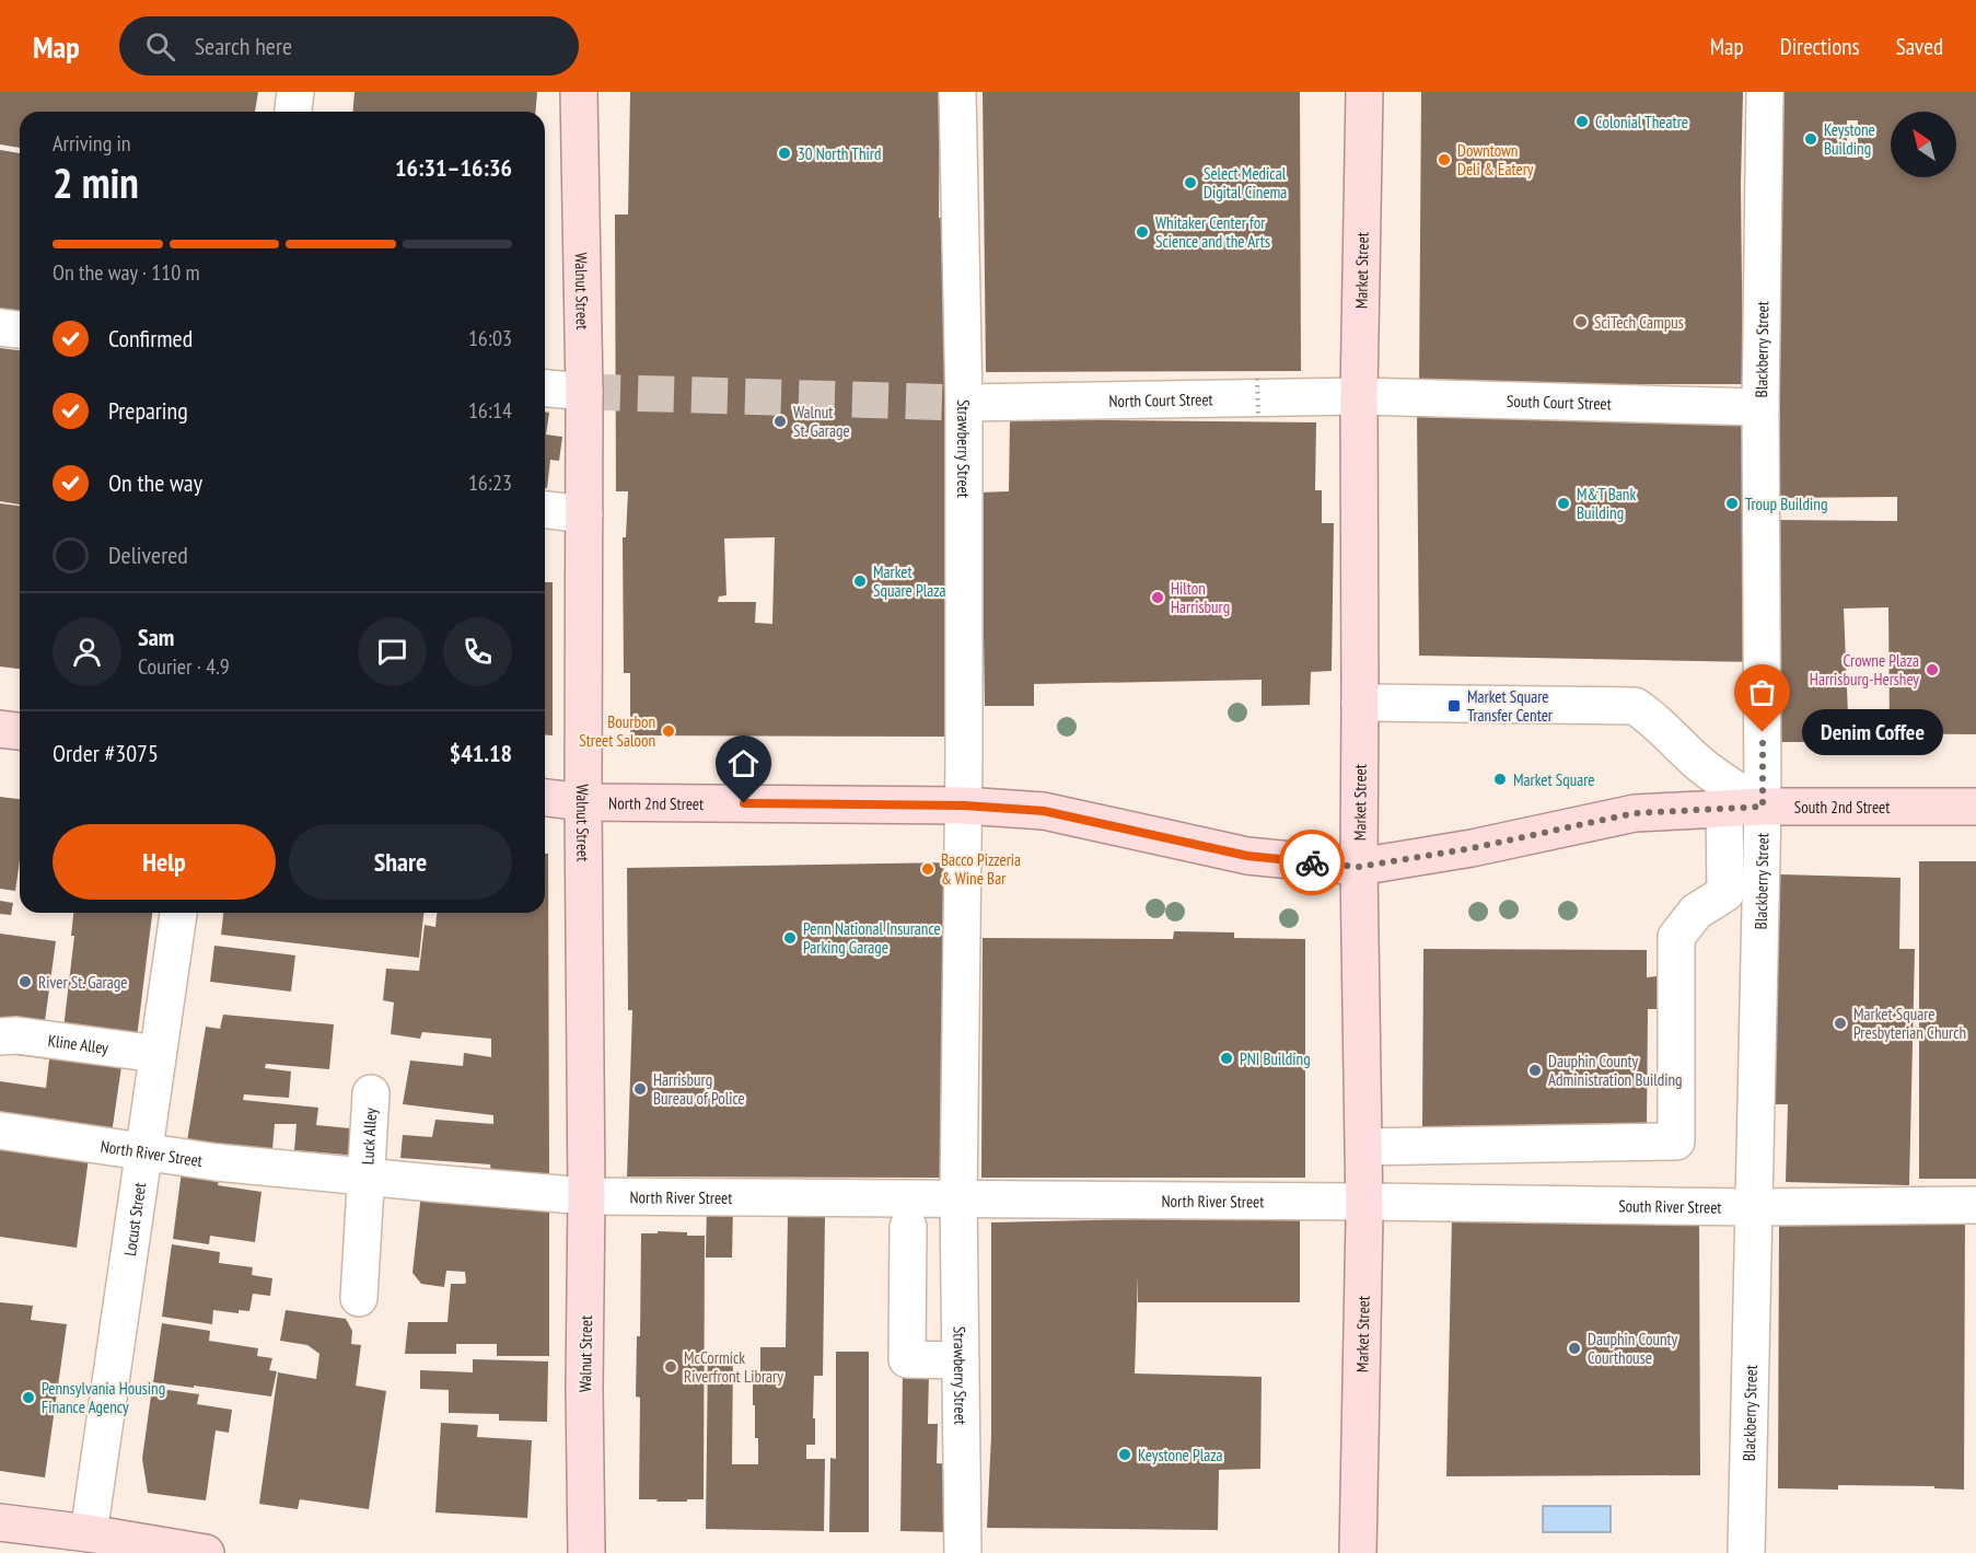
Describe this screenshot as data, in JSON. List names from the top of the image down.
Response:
{
  "streets": {
    "main road": [
      "Market Street",
      "Walnut Street",
      "North 2nd Street",
      "South 2nd Street"
    ],
    "street": [
      "Blackberry Street",
      "North Court Street",
      "South Court Street",
      "Strawberry Street",
      "Kline Alley",
      "Luck Alley",
      "North River Street",
      "South River Street",
      "Locust Street"
    ]
  },
  "crossings": [
    ["Market Street", "North Court Street"],
    ["Market Street", "South Court Street"],
    ["Market Street", "North 2nd Street"],
    ["Market Street", "South 2nd Street"],
    ["Market Street", "North River Street"],
    ["Market Street", "South River Street"],
    ["Walnut Street", "North 2nd Street"],
    ["Walnut Street", "North River Street"],
    ["Blackberry Street", "South Court Street"],
    ["Blackberry Street", "South 2nd Street"],
    ["Blackberry Street", "South River Street"],
    ["North Court Street", "South Court Street"],
    ["North Court Street", "Strawberry Street"],
    ["Strawberry Street", "North 2nd Street"],
    ["Strawberry Street", "North River Street"],
    ["North 2nd Street", "South 2nd Street"],
    ["Kline Alley", "Locust Street"],
    ["Luck Alley", "North River Street"],
    ["North River Street", "South River Street"],
    ["North River Street", "Locust Street"]
  ],
  "places": {
    "other": [
      "Colonial Theatre",
      "Keystone Building",
      "30 North Third",
      "Downtown Deli & Eatery",
      "Select Medical Digital Cinema",
      "Whitaker Center for Science and the Arts",
      "SciTech Campus",
      "Walnut St. Garage",
      "M&T Bank Building",
      "Troup Building",
      "Market Square Plaza",
      "Hilton Harrisburg",
      "Crowne Plaza Harrisburg-Hershey",
      "Bourbon Street Saloon",
      "Denim Coffee",
      "Market Square",
      "Bacco Pizzeria & Wine Bar",
      "Penn National Insurance Parking Garage",
      "River St. Garage",
      "Market Square Presbyterian Church",
      "PNI Building",
      "Dauphin County Administration Building",
      "Harrisburg Bureau of Police",
      "Dauphin County Courthouse",
      "McCormick Riverfront Library",
      "Pennsylvania Housing Finance Agency",
      "Keystone Plaza"
    ],
    "transit": ["Market Square Transfer Center"]
  },
  "north": "top left",
  "page": {
    "header": "Map",
    "search": "Search here",
    "nav": ["Map", "Directions", "Saved"],
    "heading": ["2 min", "Arriving in", "16:31–16:36"],
    "panel": [
      "Sam",
      "Courier · 4.9",
      "Order #3075",
      "$41.18"
    ],
    "bar": "On the way · 110 m",
    "list": [
      ["Confirmed", "16:03"],
      ["Preparing", "16:14"],
      ["On the way", "16:23"],
      "Delivered"
    ],
    "bubble": "Denim Coffee",
    "buttons": ["Help", "Share"]
  }
}
